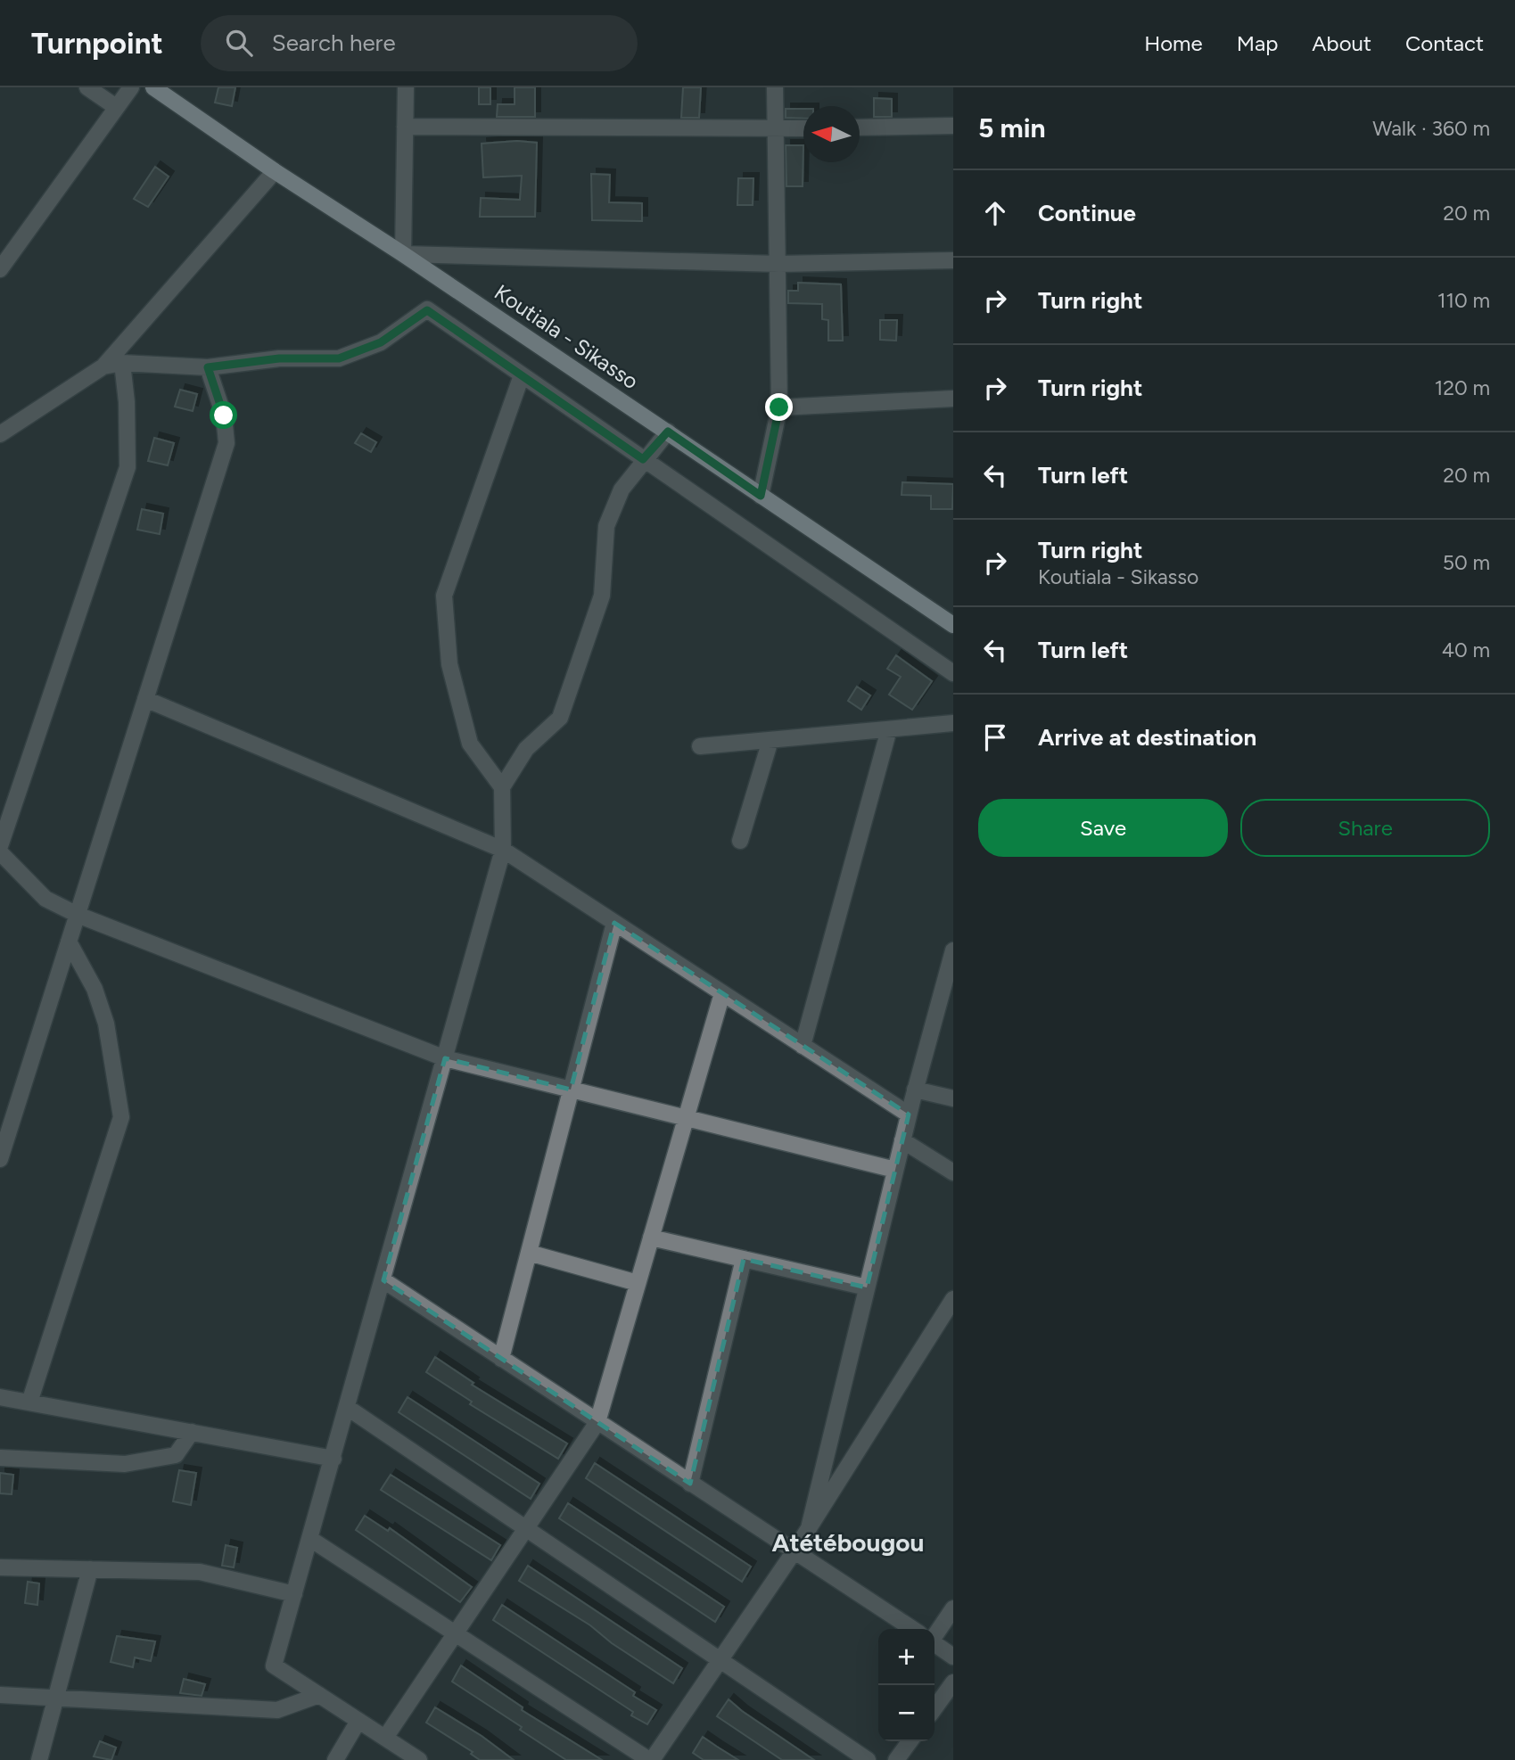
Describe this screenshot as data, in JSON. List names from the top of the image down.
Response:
{
  "streets": {
    "main road": ["Koutiala - Sikasso"]
  },
  "districts": ["Atétébougou"],
  "north": "left",
  "page": {
    "header": "Turnpoint",
    "search": "Search here",
    "nav": [
      "Home",
      "Map",
      "About",
      "Contact"
    ],
    "heading": ["5 min", "Walk · 360 m"],
    "list": [
      ["Continue", "20 m"],
      ["Turn right", "110 m"],
      ["Turn right", "120 m"],
      ["Turn left", "20 m"],
      ["Turn right", "Koutiala - Sikasso", "50 m"],
      ["Turn left", "40 m"],
      "Arrive at destination"
    ],
    "buttons": ["Save", "Share"],
    "map_buttons": ["+", "−"]
  }
}
